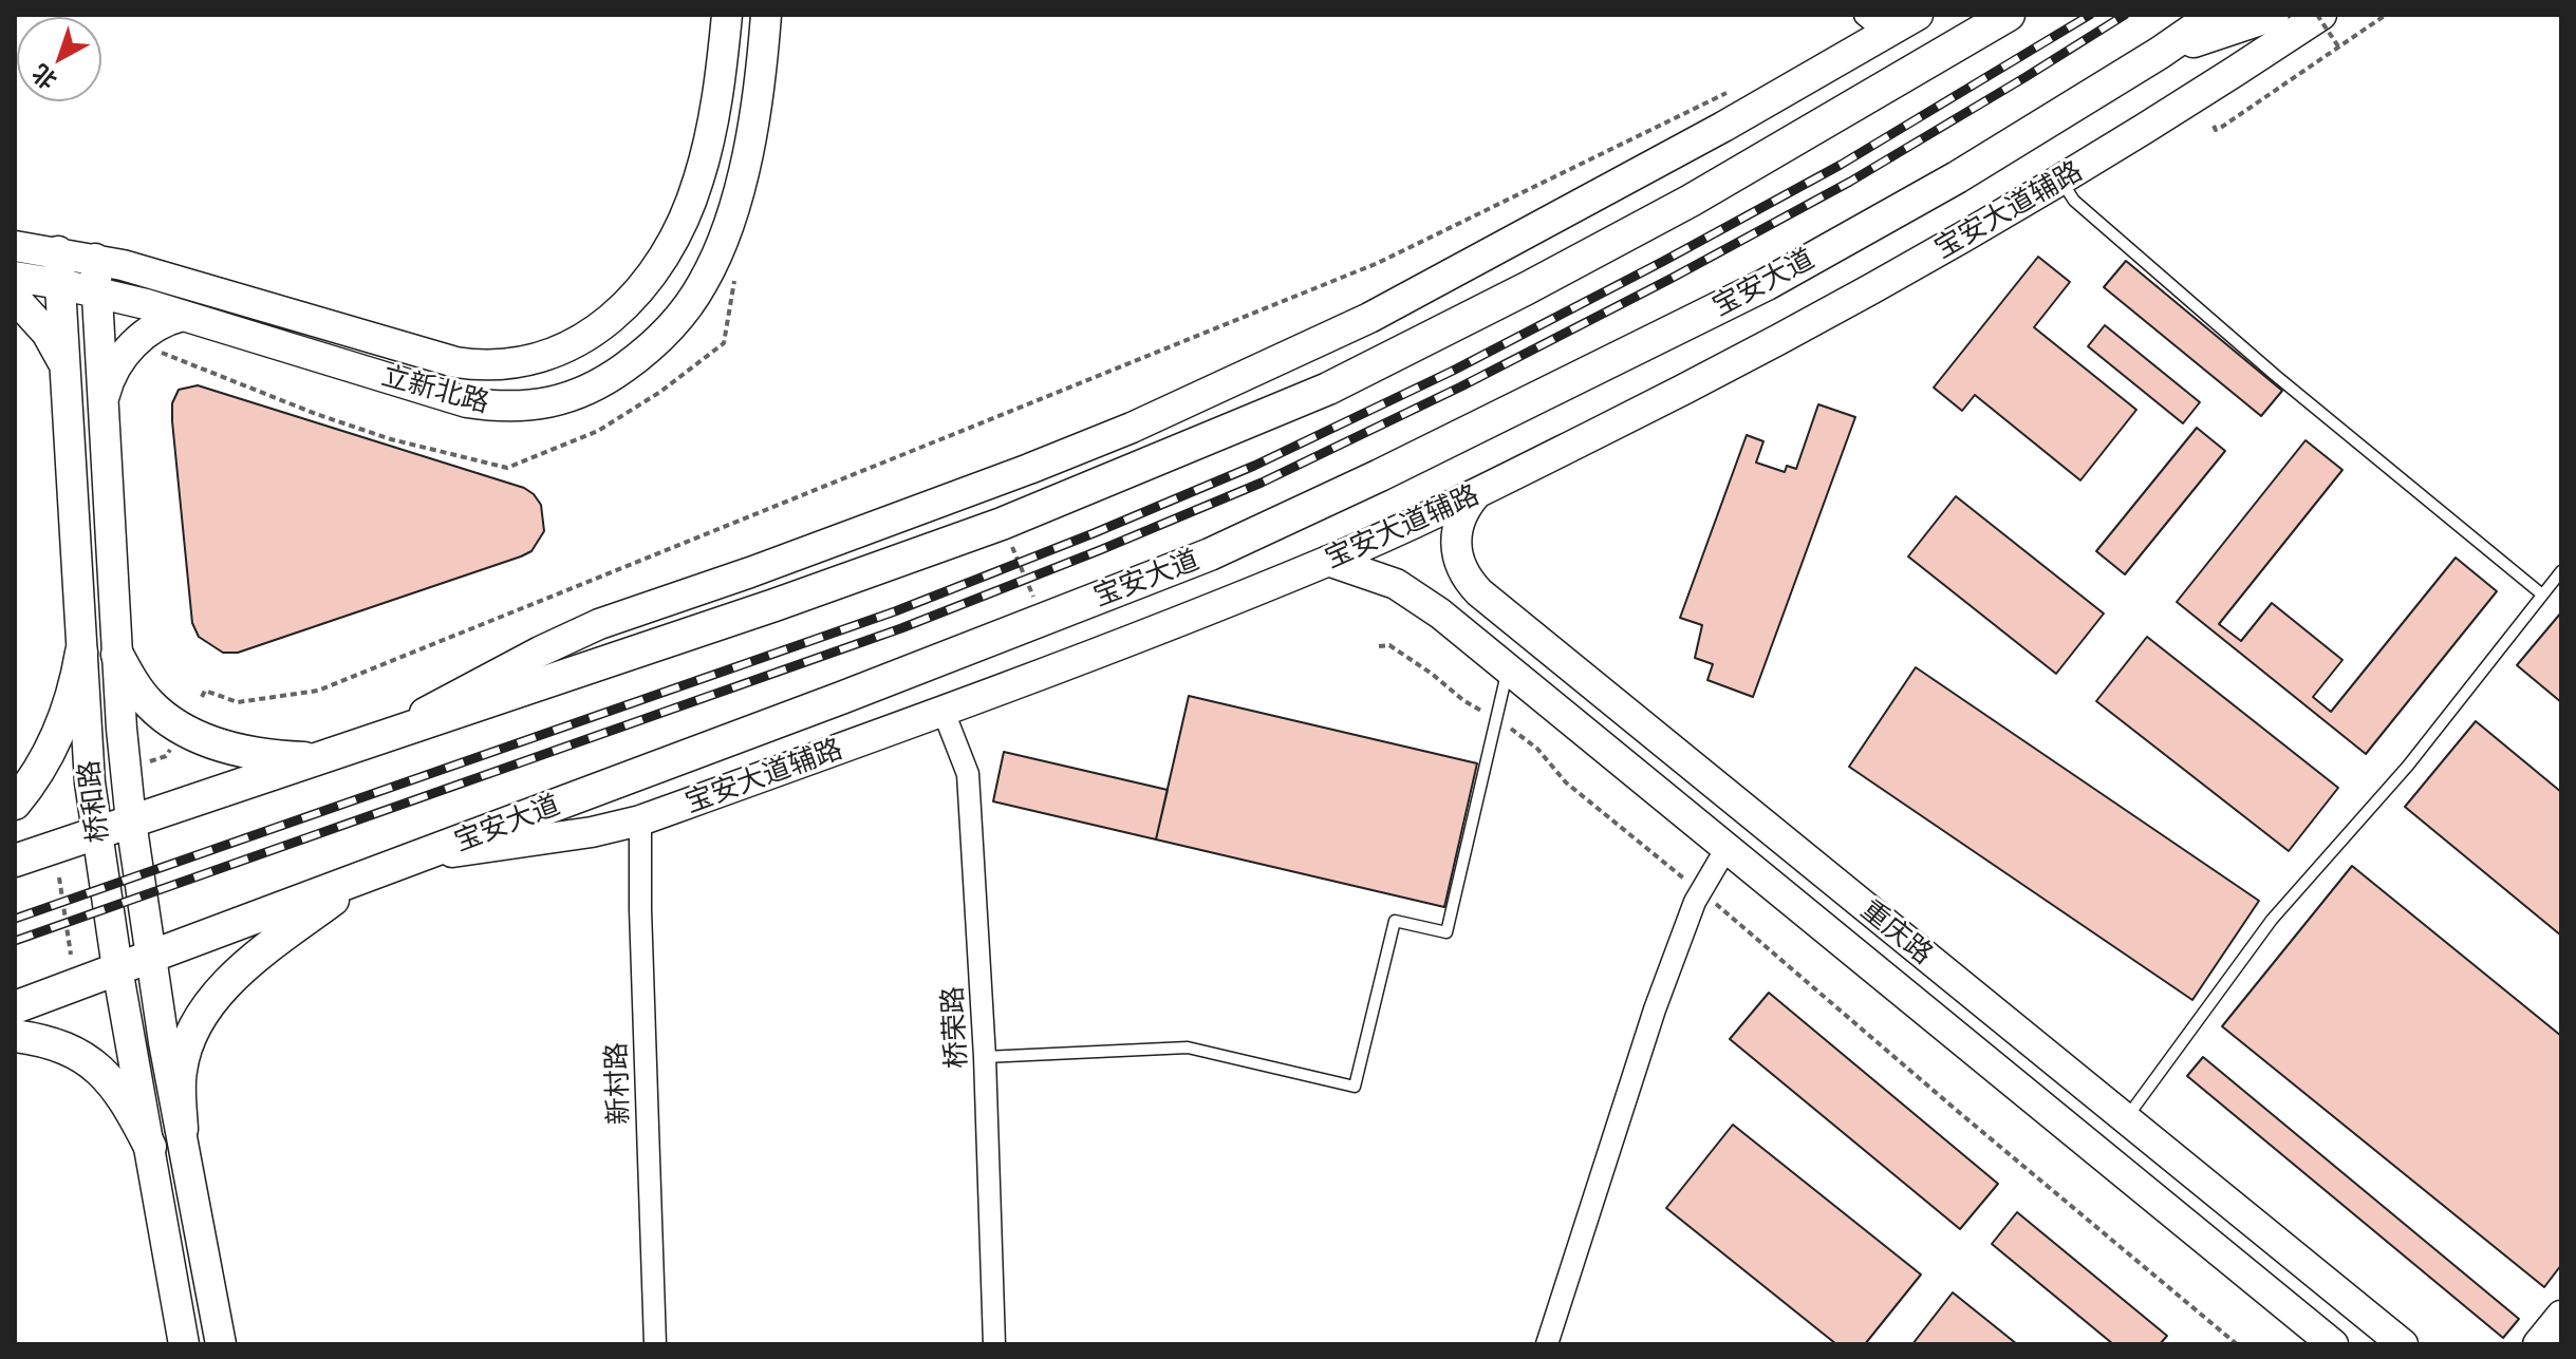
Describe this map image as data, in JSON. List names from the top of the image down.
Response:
{
  "streets": {
    "main road": [
      "宝安大道辅路",
      "宝安大道",
      "立新北路",
      "桥和路",
      "重庆路"
    ],
    "street": ["桥荣路", "新村路"]
  },
  "crossings": [
    ["宝安大道辅路", "宝安大道"],
    ["宝安大道辅路", "重庆路"],
    ["宝安大道辅路", "桥荣路"],
    ["宝安大道辅路", "新村路"],
    ["宝安大道", "桥和路"],
    ["立新北路", "桥和路"]
  ],
  "north": "bottom left"
}
